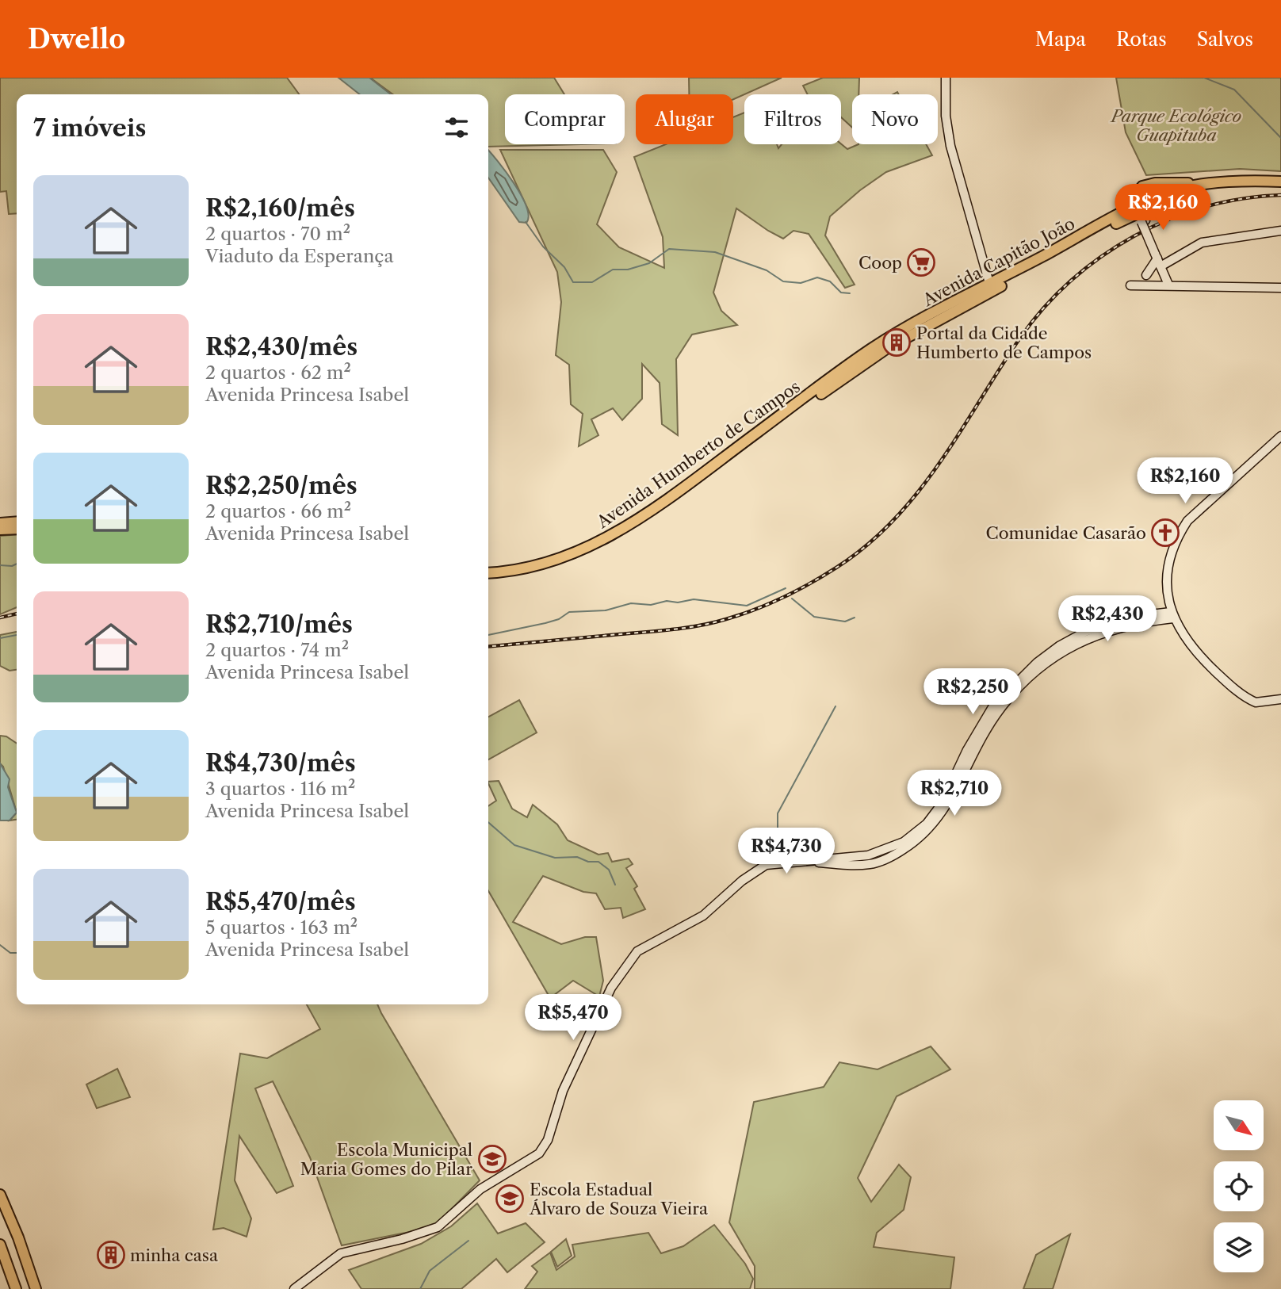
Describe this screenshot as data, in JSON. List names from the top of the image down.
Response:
{
  "streets": {
    "highway": ["Avenida Capitão João", "Avenida Humberto de Campos"]
  },
  "crossings": [
    ["Avenida Capitão João", "Avenida Humberto de Campos"]
  ],
  "parks": ["Parque Ecológico Guapituba"],
  "places": {
    "supermarket": ["Coop"],
    "building": ["Portal da Cidade Humberto de Campos", "minha casa"],
    "church": ["Comunidae Casarão"],
    "school or university": ["Escola Municipal Maria Gomes do Pilar", "Escola Estadual Álvaro de Souza Vieira"]
  },
  "north": "bottom right",
  "page": {
    "header": "Dwello",
    "nav": ["Mapa", "Rotas", "Salvos"],
    "chip": [
      "Comprar",
      "Alugar",
      "Filtros",
      "Novo"
    ],
    "heading": "7 imóveis",
    "list": [
      {
        "name": "R$2,160/mês",
        "note": "2 quartos · 70 m² · Viaduto da Esperança"
      },
      {
        "name": "R$2,430/mês",
        "note": "2 quartos · 62 m² · Avenida Princesa Isabel"
      },
      {
        "name": "R$2,250/mês",
        "note": "2 quartos · 66 m² · Avenida Princesa Isabel"
      },
      {
        "name": "R$2,710/mês",
        "note": "2 quartos · 74 m² · Avenida Princesa Isabel"
      },
      {
        "name": "R$4,730/mês",
        "note": "3 quartos · 116 m² · Avenida Princesa Isabel"
      },
      {
        "name": "R$5,470/mês",
        "note": "5 quartos · 163 m² · Avenida Princesa Isabel"
      }
    ],
    "price": [
      "R$2,160",
      "R$2,160",
      "R$2,430",
      "R$2,250",
      "R$2,710",
      "R$4,730",
      "R$5,470"
    ]
  }
}
